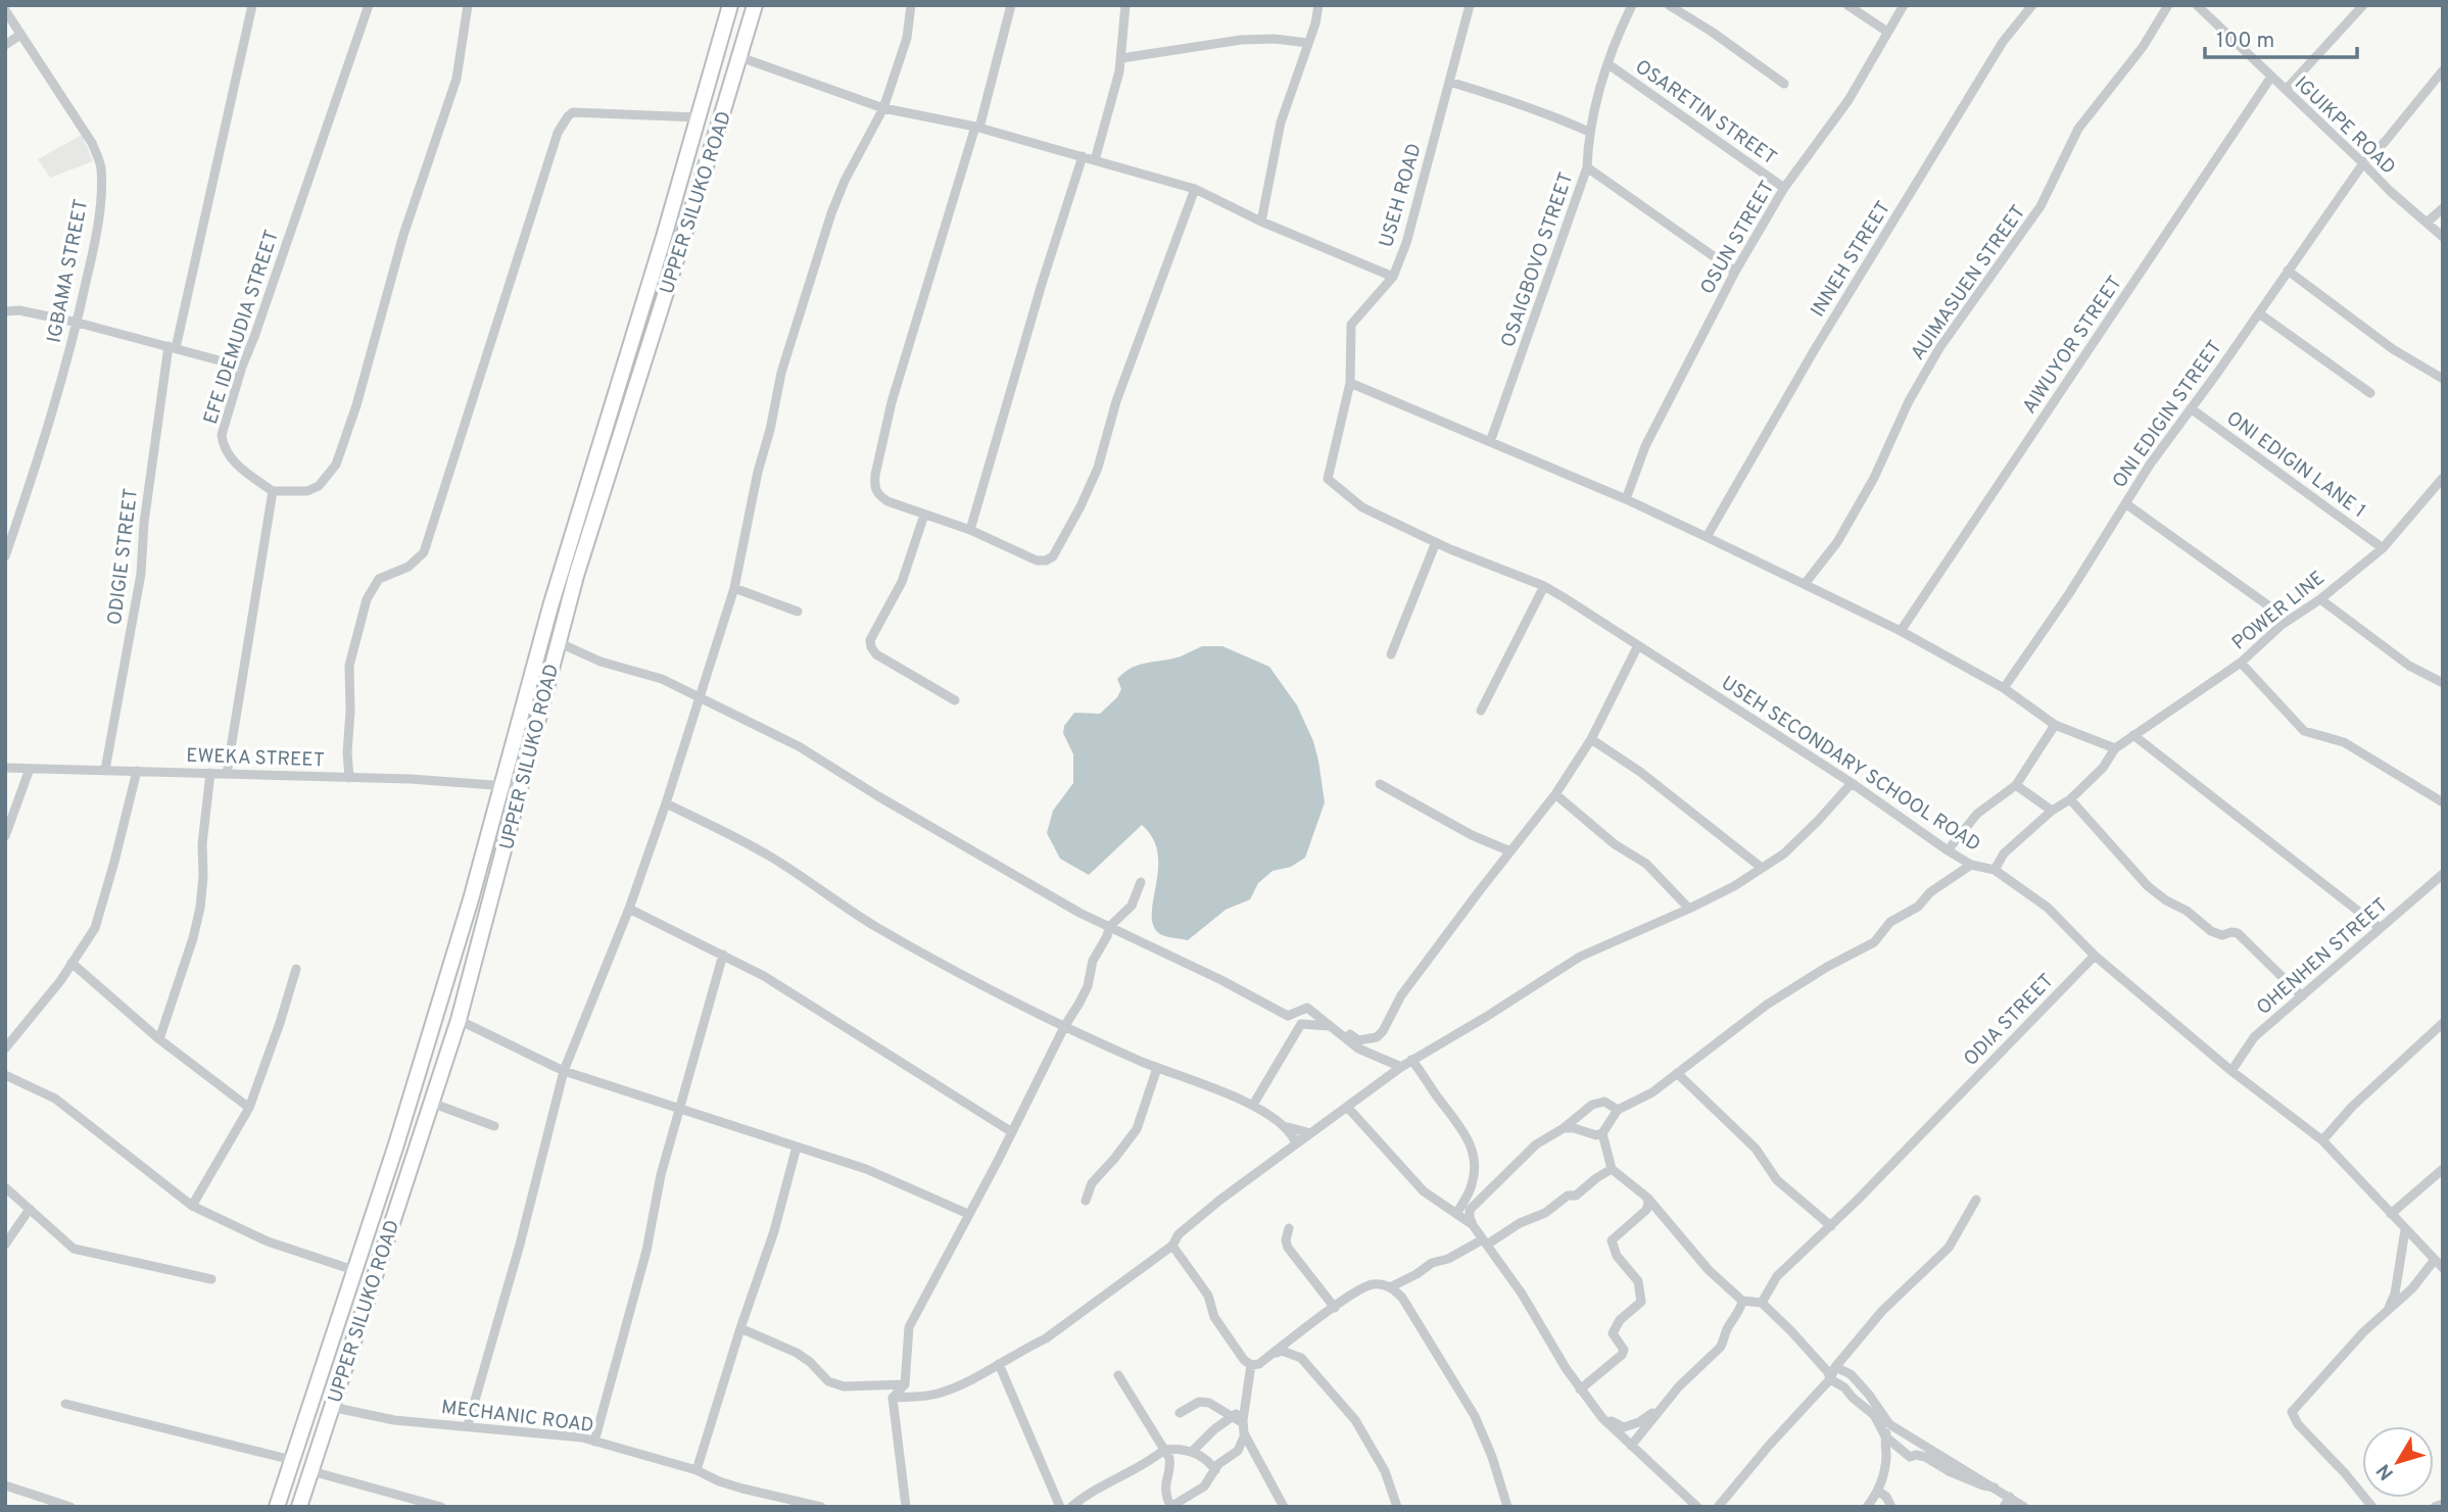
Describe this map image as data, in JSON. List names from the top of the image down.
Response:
{
  "streets": {
    "main road": ["UPPER SILUKO ROAD"],
    "street": [
      "OSARETIN STREET",
      "IGUIKPE ROAD",
      "USEH ROAD",
      "OSUN STREET",
      "INNEH STREET",
      "OSAIGBOVO STREET",
      "IGBAMA STREET",
      "AUIMASUEN STREET",
      "EFE IDEMUDIA STREET",
      "AIWUYOR STREET",
      "ONI EDIGIN STREET",
      "ONI EDIGIN LANE 1",
      "ODIGIE STREET",
      "POWER LINE",
      "EWEKA STREET",
      "USEH SECONDARY SCHOOL ROAD",
      "OHENHEN STREET",
      "ODIA STREET",
      "MECHANIC ROAD"
    ]
  },
  "crossings": [
    ["OSARETIN STREET", "OSUN STREET"],
    ["OSARETIN STREET", "OSAIGBOVO STREET"],
    ["IGUIKPE ROAD", "AIWUYOR STREET"],
    ["IGUIKPE ROAD", "ONI EDIGIN STREET"],
    ["USEH ROAD", "USEH SECONDARY SCHOOL ROAD"],
    ["UPPER SILUKO ROAD", "EWEKA STREET"],
    ["UPPER SILUKO ROAD", "MECHANIC ROAD"],
    ["ONI EDIGIN STREET", "ONI EDIGIN LANE 1"],
    ["ONI EDIGIN LANE 1", "POWER LINE"],
    ["ODIGIE STREET", "EWEKA STREET"],
    ["POWER LINE", "USEH SECONDARY SCHOOL ROAD"],
    ["USEH SECONDARY SCHOOL ROAD", "OHENHEN STREET"],
    ["USEH SECONDARY SCHOOL ROAD", "ODIA STREET"]
  ],
  "scale_bar": "100 m",
  "north": "bottom left"
}
